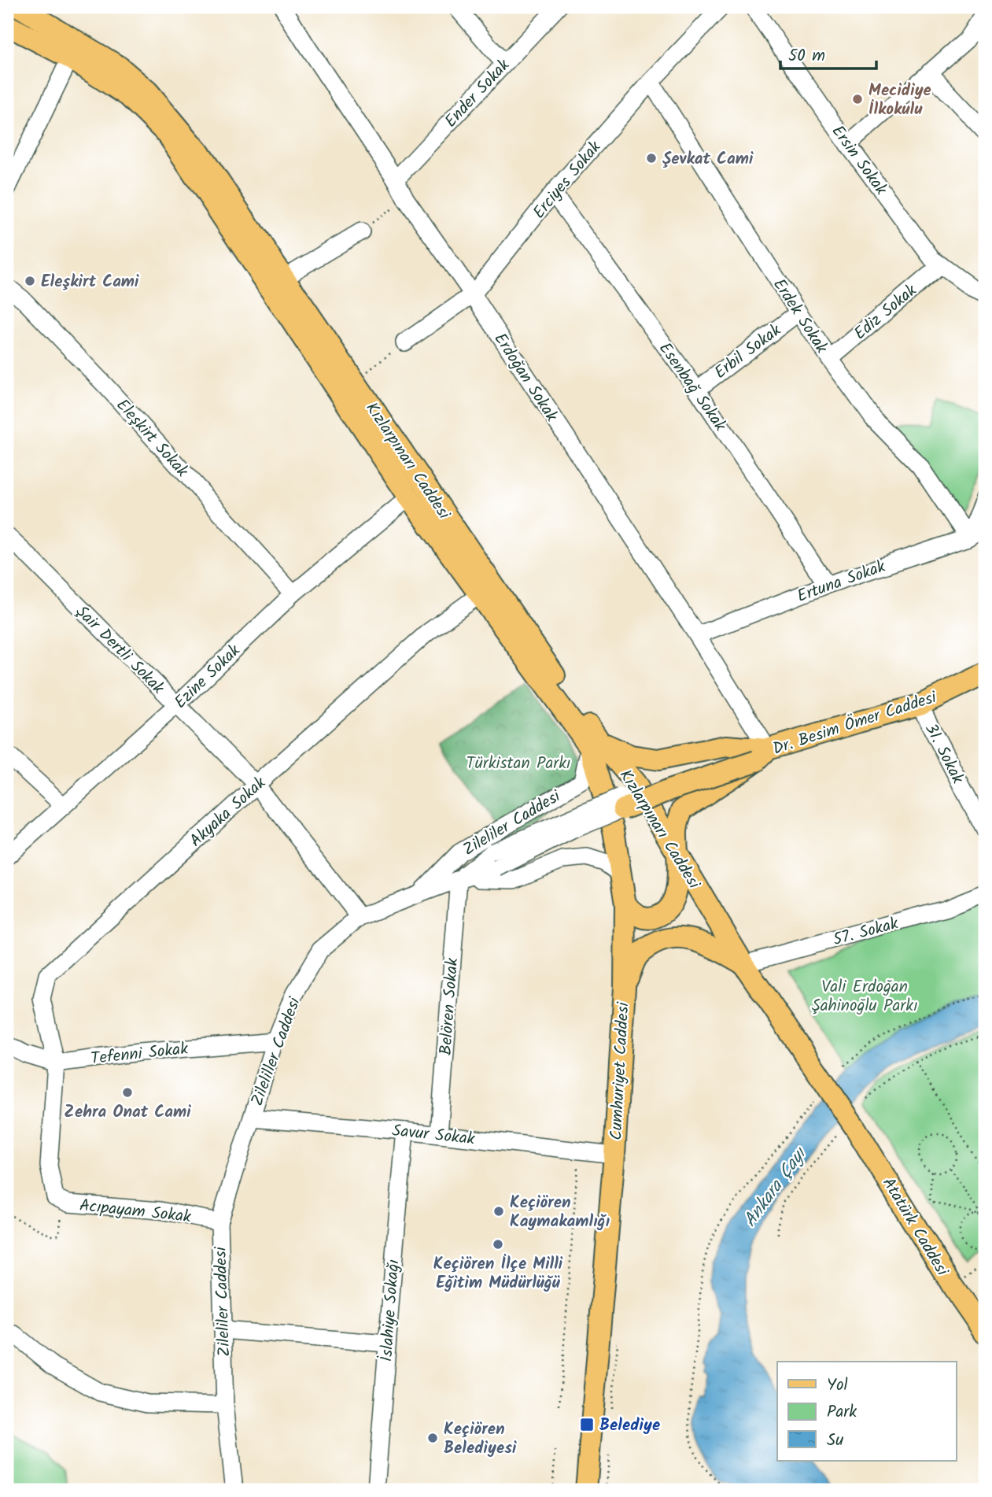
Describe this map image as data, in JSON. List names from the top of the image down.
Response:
{
  "streets": {
    "main road": [
      "Kızlarpınarı Caddesi",
      "Dr. Besim Ömer Caddesi",
      "Cumhuriyet Caddesi",
      "Atatürk Caddesi"
    ],
    "street": [
      "Ender Sokak",
      "Ersin Sokak",
      "Erciyes Sokak",
      "Ediz Sokak",
      "Erdek Sokak",
      "Erbil Sokak",
      "Erdoğan Sokak",
      "Esenbağ Sokak",
      "Eleşkirt Sokak",
      "Ertuna Sokak",
      "Şair Dertli Sokak",
      "Ezine Sokak",
      "31. Sokak",
      "Akyaka Sokak",
      "Zileliler Caddesi",
      "57. Sokak",
      "Belören Sokak",
      "Zileliller Caddesi",
      "Tefenni Sokak",
      "Savur Sokak",
      "Acıpayam Sokak",
      "İslahiye Sokağı"
    ]
  },
  "crossings": [
    ["Ender Sokak", "Erdoğan Sokak"],
    ["Ersin Sokak", "Ediz Sokak"],
    ["Erciyes Sokak", "Erdek Sokak"],
    ["Erciyes Sokak", "Erdoğan Sokak"],
    ["Erciyes Sokak", "Esenbağ Sokak"],
    ["Ediz Sokak", "Erdek Sokak"],
    ["Erdek Sokak", "Erbil Sokak"],
    ["Erdek Sokak", "Ertuna Sokak"],
    ["Erbil Sokak", "Esenbağ Sokak"],
    ["Erdoğan Sokak", "Ertuna Sokak"],
    ["Erdoğan Sokak", "Dr. Besim Ömer Caddesi"],
    ["Esenbağ Sokak", "Ertuna Sokak"],
    ["Eleşkirt Sokak", "Ezine Sokak"],
    ["Kızlarpınarı Caddesi", "Ezine Sokak"],
    ["Kızlarpınarı Caddesi", "Dr. Besim Ömer Caddesi"],
    ["Kızlarpınarı Caddesi", "Akyaka Sokak"],
    ["Kızlarpınarı Caddesi", "Zileliler Caddesi"],
    ["Kızlarpınarı Caddesi", "57. Sokak"],
    ["Kızlarpınarı Caddesi", "Cumhuriyet Caddesi"],
    ["Kızlarpınarı Caddesi", "Atatürk Caddesi"],
    ["Şair Dertli Sokak", "Ezine Sokak"],
    ["Şair Dertli Sokak", "Akyaka Sokak"],
    ["Şair Dertli Sokak", "Zileliller Caddesi"],
    ["Dr. Besim Ömer Caddesi", "31. Sokak"],
    ["Dr. Besim Ömer Caddesi", "Zileliler Caddesi"],
    ["Akyaka Sokak", "Tefenni Sokak"],
    ["Akyaka Sokak", "Acıpayam Sokak"],
    ["Zileliler Caddesi", "Zileliller Caddesi"],
    ["Zileliler Caddesi", "Savur Sokak"],
    ["Zileliler Caddesi", "Acıpayam Sokak"],
    ["Belören Sokak", "Zileliller Caddesi"],
    ["Belören Sokak", "Savur Sokak"],
    ["Zileliller Caddesi", "Tefenni Sokak"],
    ["Zileliller Caddesi", "Savur Sokak"],
    ["Tefenni Sokak", "Acıpayam Sokak"],
    ["Cumhuriyet Caddesi", "Savur Sokak"],
    ["Savur Sokak", "İslahiye Sokağı"]
  ],
  "water": ["Ankara Çayı"],
  "parks": ["Türkistan Parkı", "Vali Erdoğan Şahinoğlu Parkı"],
  "places": {
    "other": [
      "Mecidiye İlkokulu",
      "Şevkat Cami",
      "Eleşkirt Cami",
      "Zehra Onat Cami",
      "Keçiören Kaymakamlığı",
      "Keçiören İlçe Milli Eğitim Müdürlüğü",
      "Keçiören Belediyesi"
    ],
    "transit": ["Belediye"]
  },
  "legend": ["Yol", "Park", "Su"],
  "scale_bar": "50 m"
}
